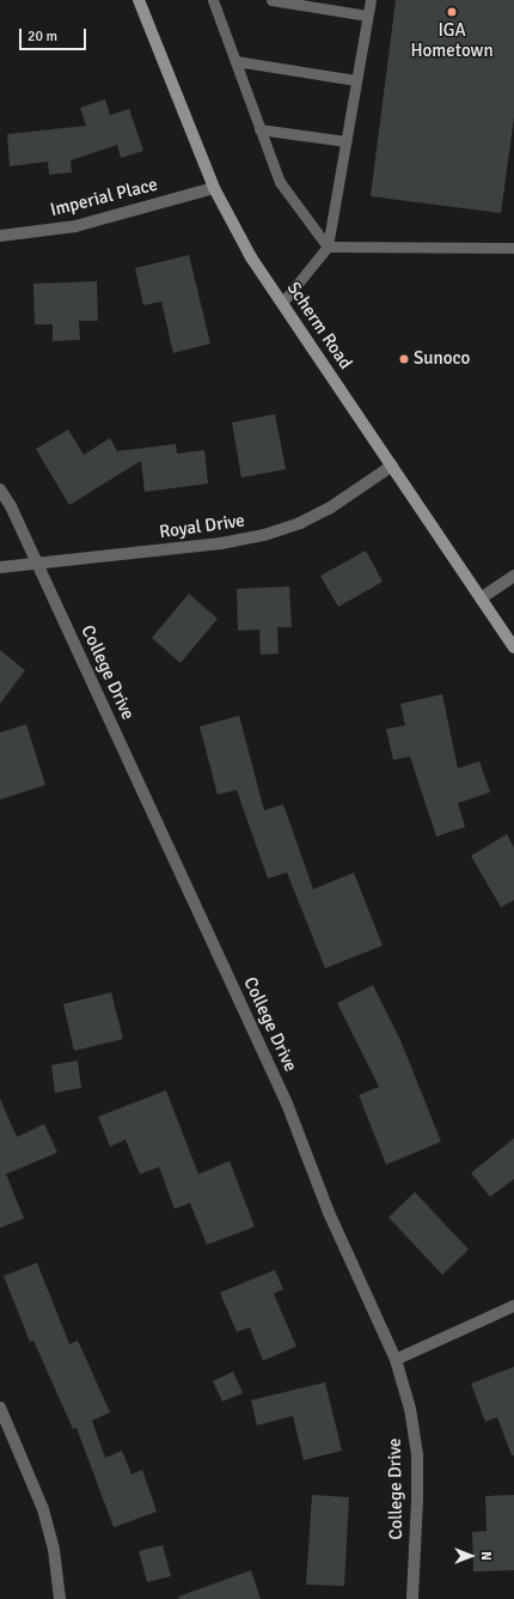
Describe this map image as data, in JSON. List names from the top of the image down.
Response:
{
  "streets": {
    "street": [
      "Imperial Place",
      "Scherm Road",
      "Royal Drive",
      "College Drive"
    ]
  },
  "crossings": [
    ["Imperial Place", "Scherm Road"],
    ["Scherm Road", "Royal Drive"],
    ["Royal Drive", "College Drive"]
  ],
  "places": ["IGA Hometown", "Sunoco"],
  "scale_bar": "20 m",
  "north": "right"
}
